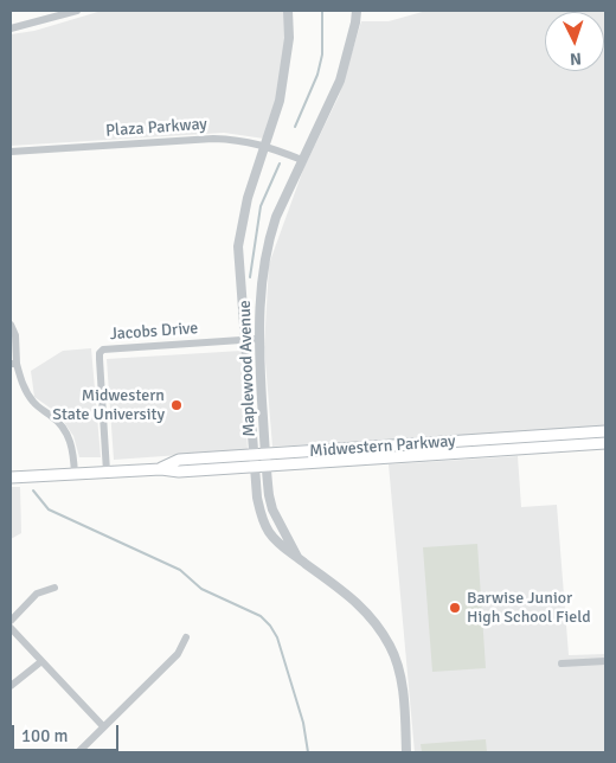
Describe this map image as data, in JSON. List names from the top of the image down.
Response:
{
  "streets": {
    "main road": ["Midwestern Parkway"],
    "street": ["Plaza Parkway", "Jacobs Drive", "Maplewood Avenue"]
  },
  "crossings": [
    ["Plaza Parkway", "Maplewood Avenue"],
    ["Jacobs Drive", "Maplewood Avenue"],
    ["Jacobs Drive", "Midwestern Parkway"],
    ["Maplewood Avenue", "Midwestern Parkway"]
  ],
  "places": ["Midwestern State University", "Barwise Junior High School Field"],
  "scale_bar": "100 m",
  "north": "bottom"
}
